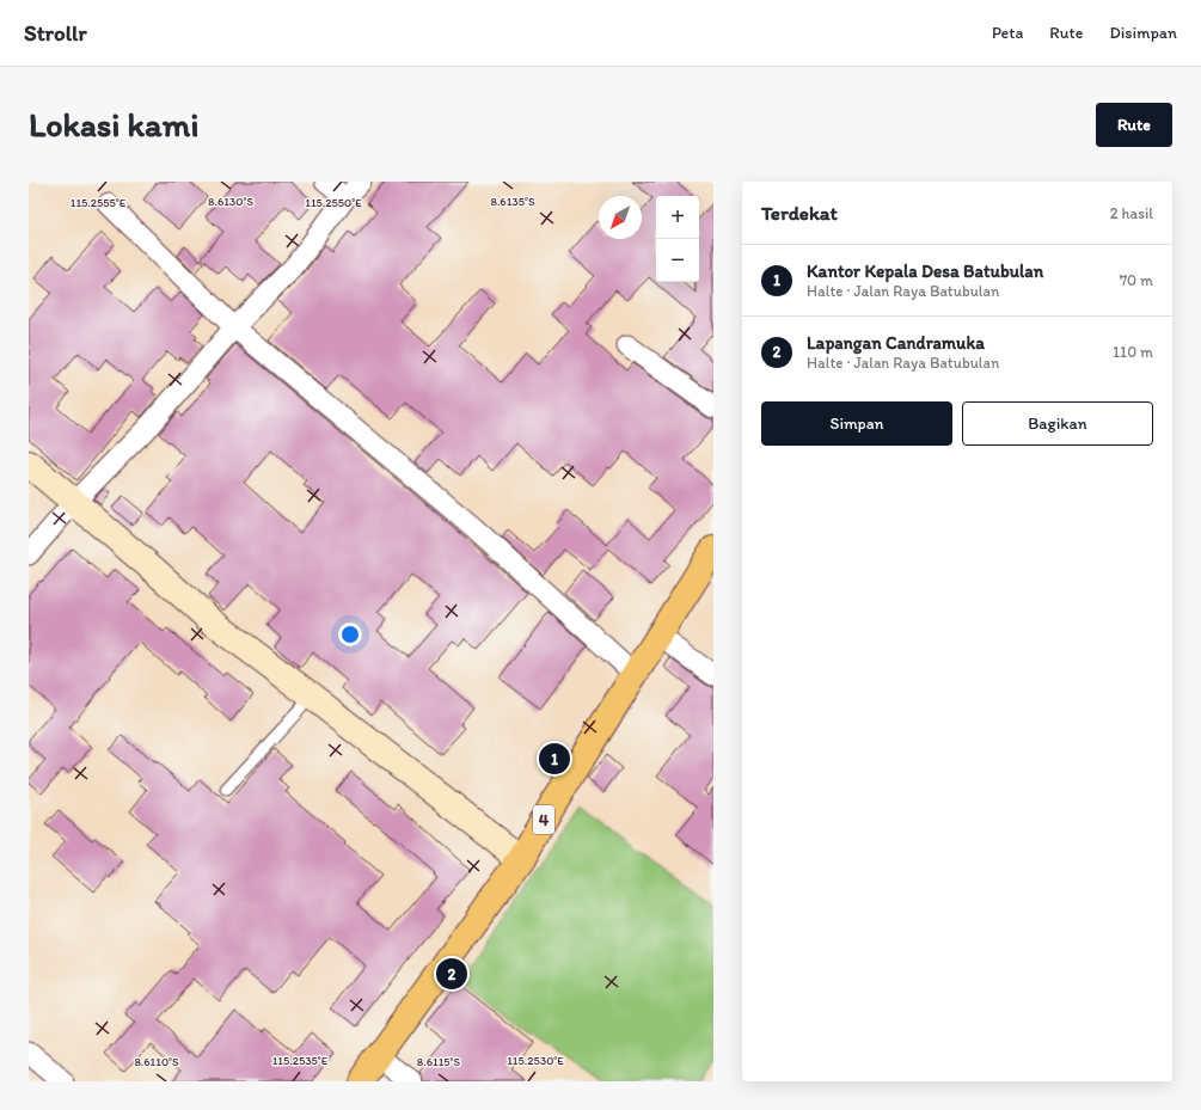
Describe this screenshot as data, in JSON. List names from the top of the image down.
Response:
{
  "streets": {
    "highway": ["4"]
  },
  "north": "bottom left",
  "page": {
    "header": "Strollr",
    "nav": ["Peta", "Rute", "Disimpan"],
    "buttons": [
      "Rute",
      ["Simpan", "Bagikan"]
    ],
    "title": "Lokasi kami",
    "heading": ["Terdekat", "2 hasil"],
    "map_buttons": ["+", "−"],
    "list": [
      {
        "mark": "1",
        "name": "Kantor Kepala Desa Batubulan",
        "note": "Halte · Jalan Raya Batubulan",
        "value": "70 m"
      },
      {
        "mark": "2",
        "name": "Lapangan Candramuka",
        "note": "Halte · Jalan Raya Batubulan",
        "value": "110 m"
      }
    ],
    "pins": ["1", "2"]
  },
  "coordinates": [
    "8.6130°S",
    "8.6135°S",
    "115.2555°E",
    "115.2550°E",
    "115.2535°E",
    "115.2530°E",
    "8.6110°S",
    "8.6115°S"
  ]
}
